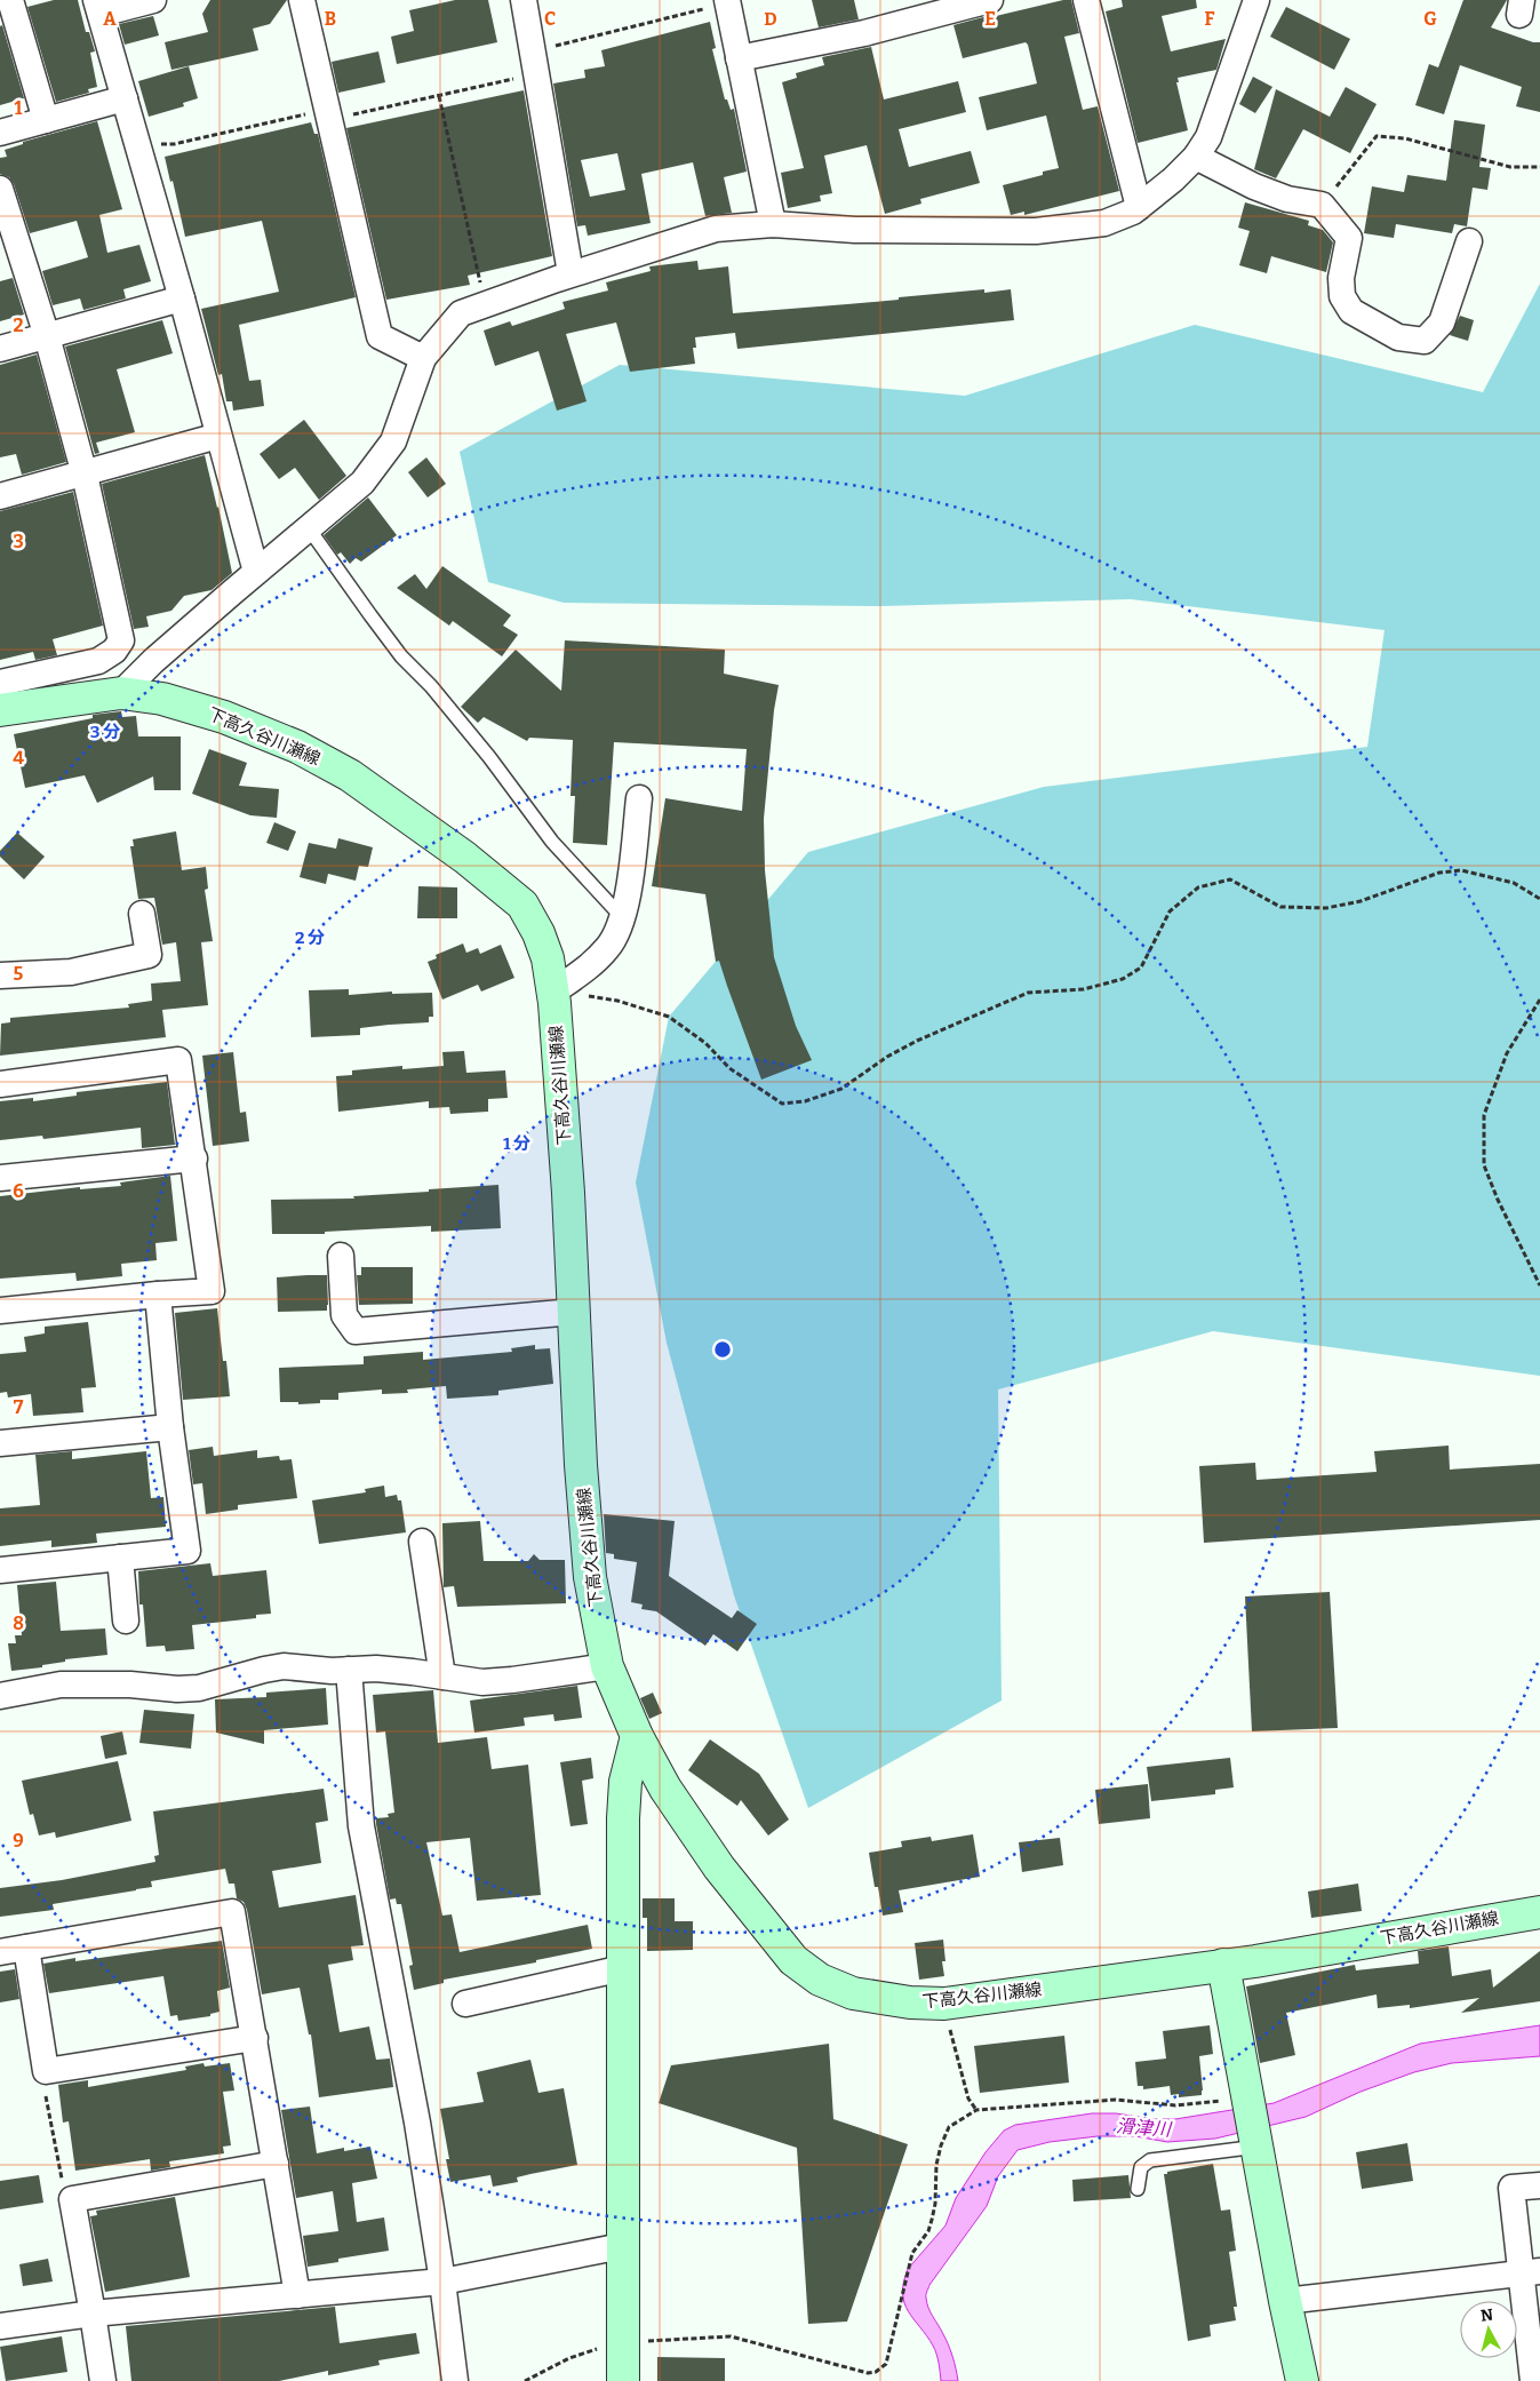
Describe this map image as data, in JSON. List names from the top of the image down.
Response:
{
  "streets": {
    "main road": ["下高久谷川瀬線"]
  },
  "water": ["滑津川"],
  "north": "top",
  "grid": {
    "columns": [
      "A",
      "B",
      "C",
      "D",
      "E",
      "F",
      "G"
    ],
    "rows": [
      "1",
      "2",
      "3",
      "4",
      "5",
      "6",
      "7",
      "8",
      "9"
    ]
  },
  "rings": ["3 分", "2 分", "1 分"]
}
